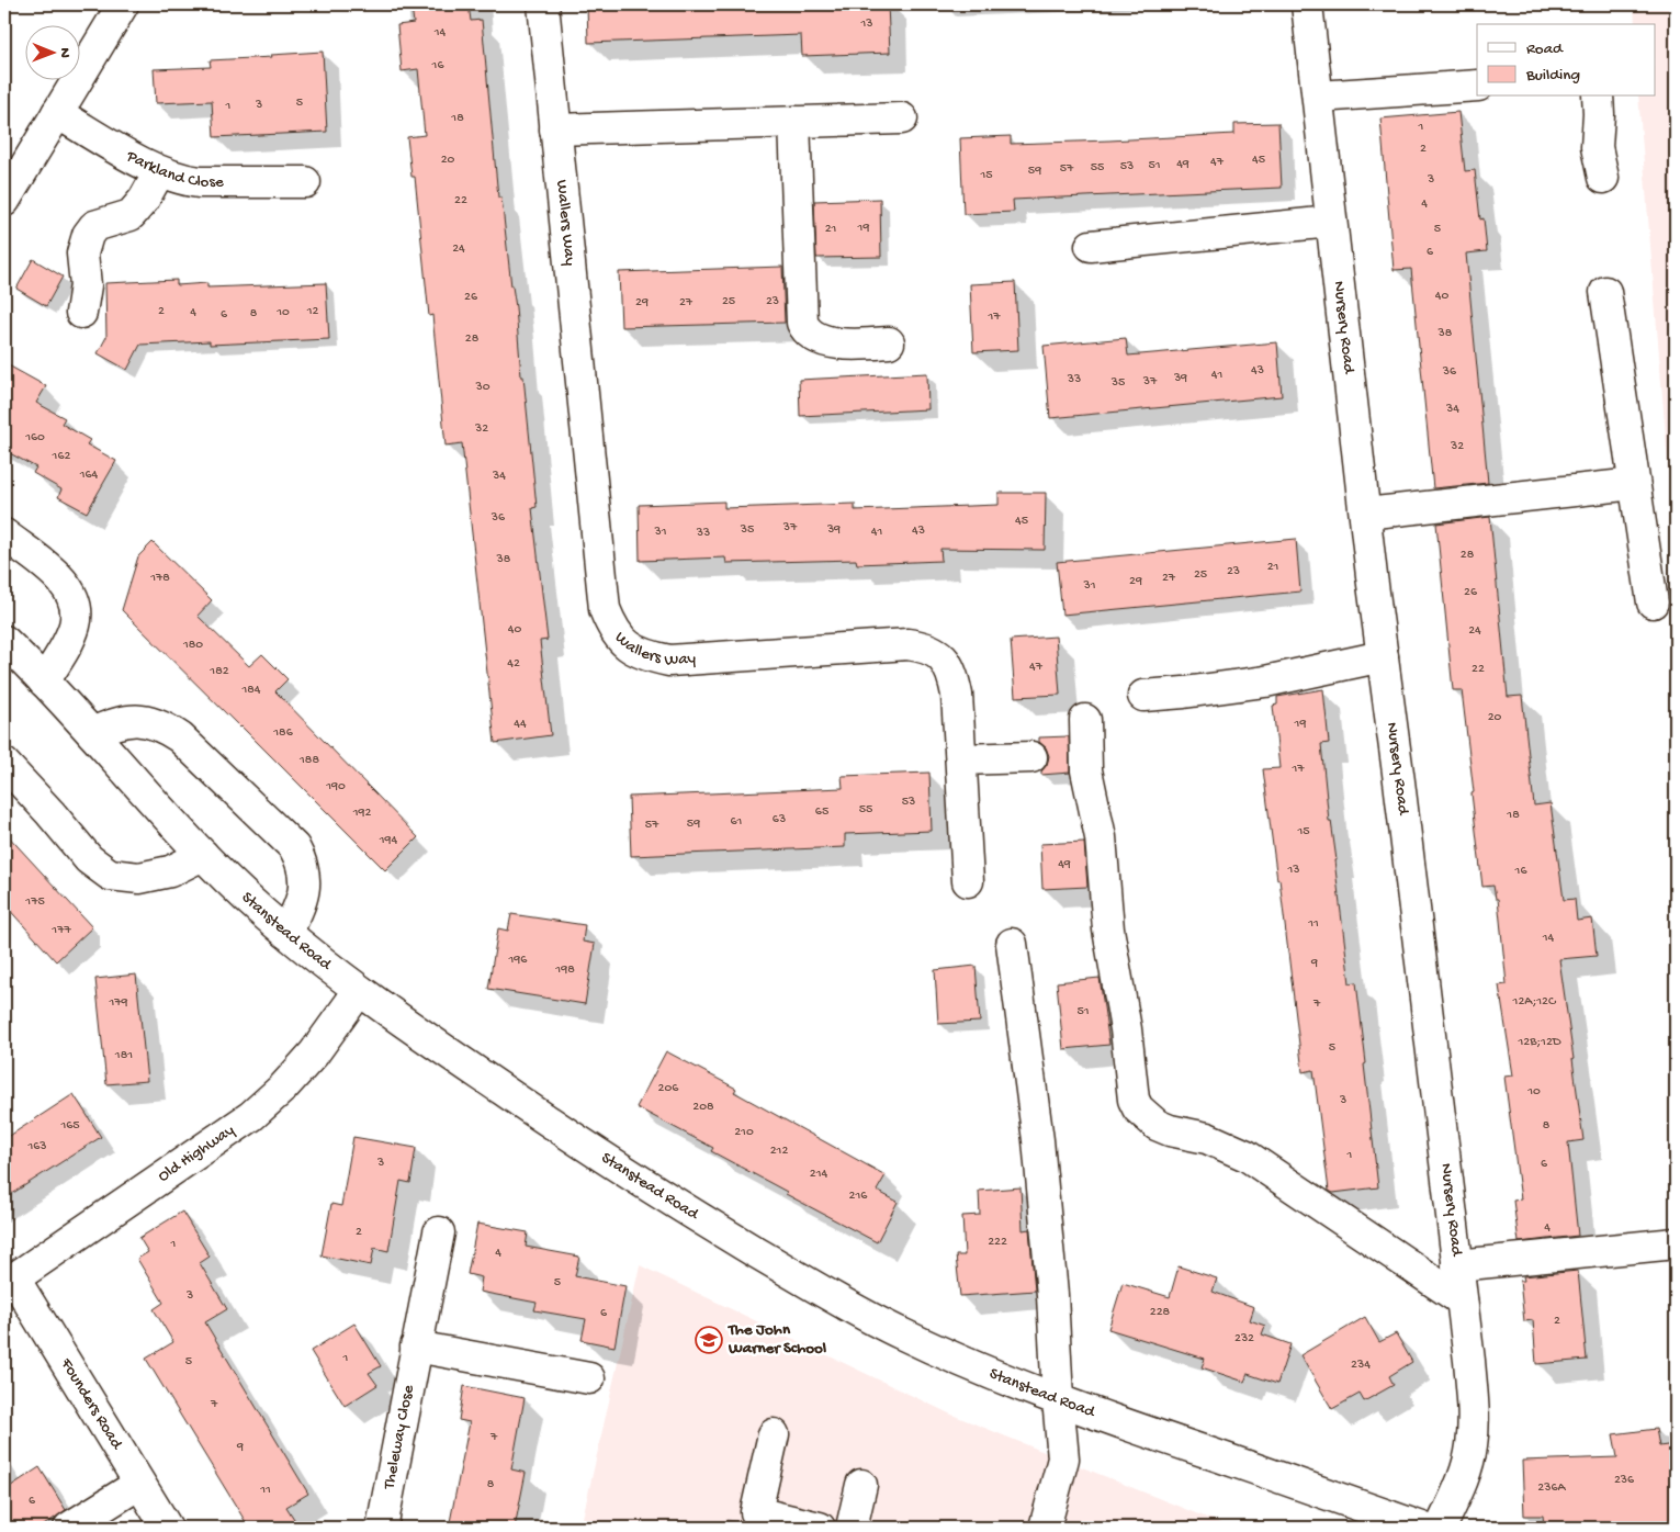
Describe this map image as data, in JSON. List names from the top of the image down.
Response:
{
  "streets": {
    "street": [
      "Parkland Close",
      "Wallers Way",
      "Nursery Road",
      "Stanstead Road",
      "Old Highway",
      "Founders Road",
      "Theleway Close"
    ]
  },
  "crossings": [
    ["Stanstead Road", "Old Highway"],
    ["Old Highway", "Founders Road"]
  ],
  "places": {
    "school or university": ["The John Warner School"]
  },
  "house_numbers": [
    "13",
    "14",
    "16",
    "5",
    "3",
    "1",
    "18",
    "1",
    "2",
    "20",
    "45",
    "47",
    "49",
    "51",
    "53",
    "55",
    "57",
    "59",
    "15",
    "3",
    "22",
    "4",
    "19",
    "21",
    "5",
    "24",
    "6",
    "40",
    "26",
    "25",
    "23",
    "29",
    "27",
    "2",
    "12",
    "4",
    "10",
    "8",
    "6",
    "17",
    "38",
    "28",
    "43",
    "36",
    "41",
    "39",
    "33",
    "37",
    "35",
    "30",
    "34",
    "32",
    "160",
    "32",
    "162",
    "164",
    "34",
    "36",
    "45",
    "37",
    "35",
    "39",
    "43",
    "31",
    "41",
    "33",
    "28",
    "38",
    "21",
    "23",
    "25",
    "178",
    "27",
    "29",
    "31",
    "26",
    "40",
    "24",
    "180",
    "42",
    "47",
    "22",
    "182",
    "184",
    "20",
    "44",
    "19",
    "186",
    "188",
    "17",
    "190",
    "53",
    "55",
    "65",
    "192",
    "18",
    "63",
    "61",
    "59",
    "57",
    "15",
    "194",
    "49",
    "13",
    "16",
    "175",
    "11",
    "177",
    "14",
    "196",
    "9",
    "198",
    "12A;12C",
    "179",
    "7",
    "51",
    "12B;12D",
    "5",
    "181",
    "206",
    "10",
    "3",
    "208",
    "165",
    "8",
    "210",
    "163",
    "212",
    "1",
    "3",
    "6",
    "214",
    "216",
    "4",
    "2",
    "222",
    "1",
    "4",
    "5",
    "3",
    "228",
    "6",
    "2",
    "232",
    "1",
    "5",
    "234",
    "7",
    "7",
    "9",
    "236",
    "8",
    "236A",
    "11",
    "6"
  ],
  "legend": ["Road", "Building"],
  "north": "right"
}
